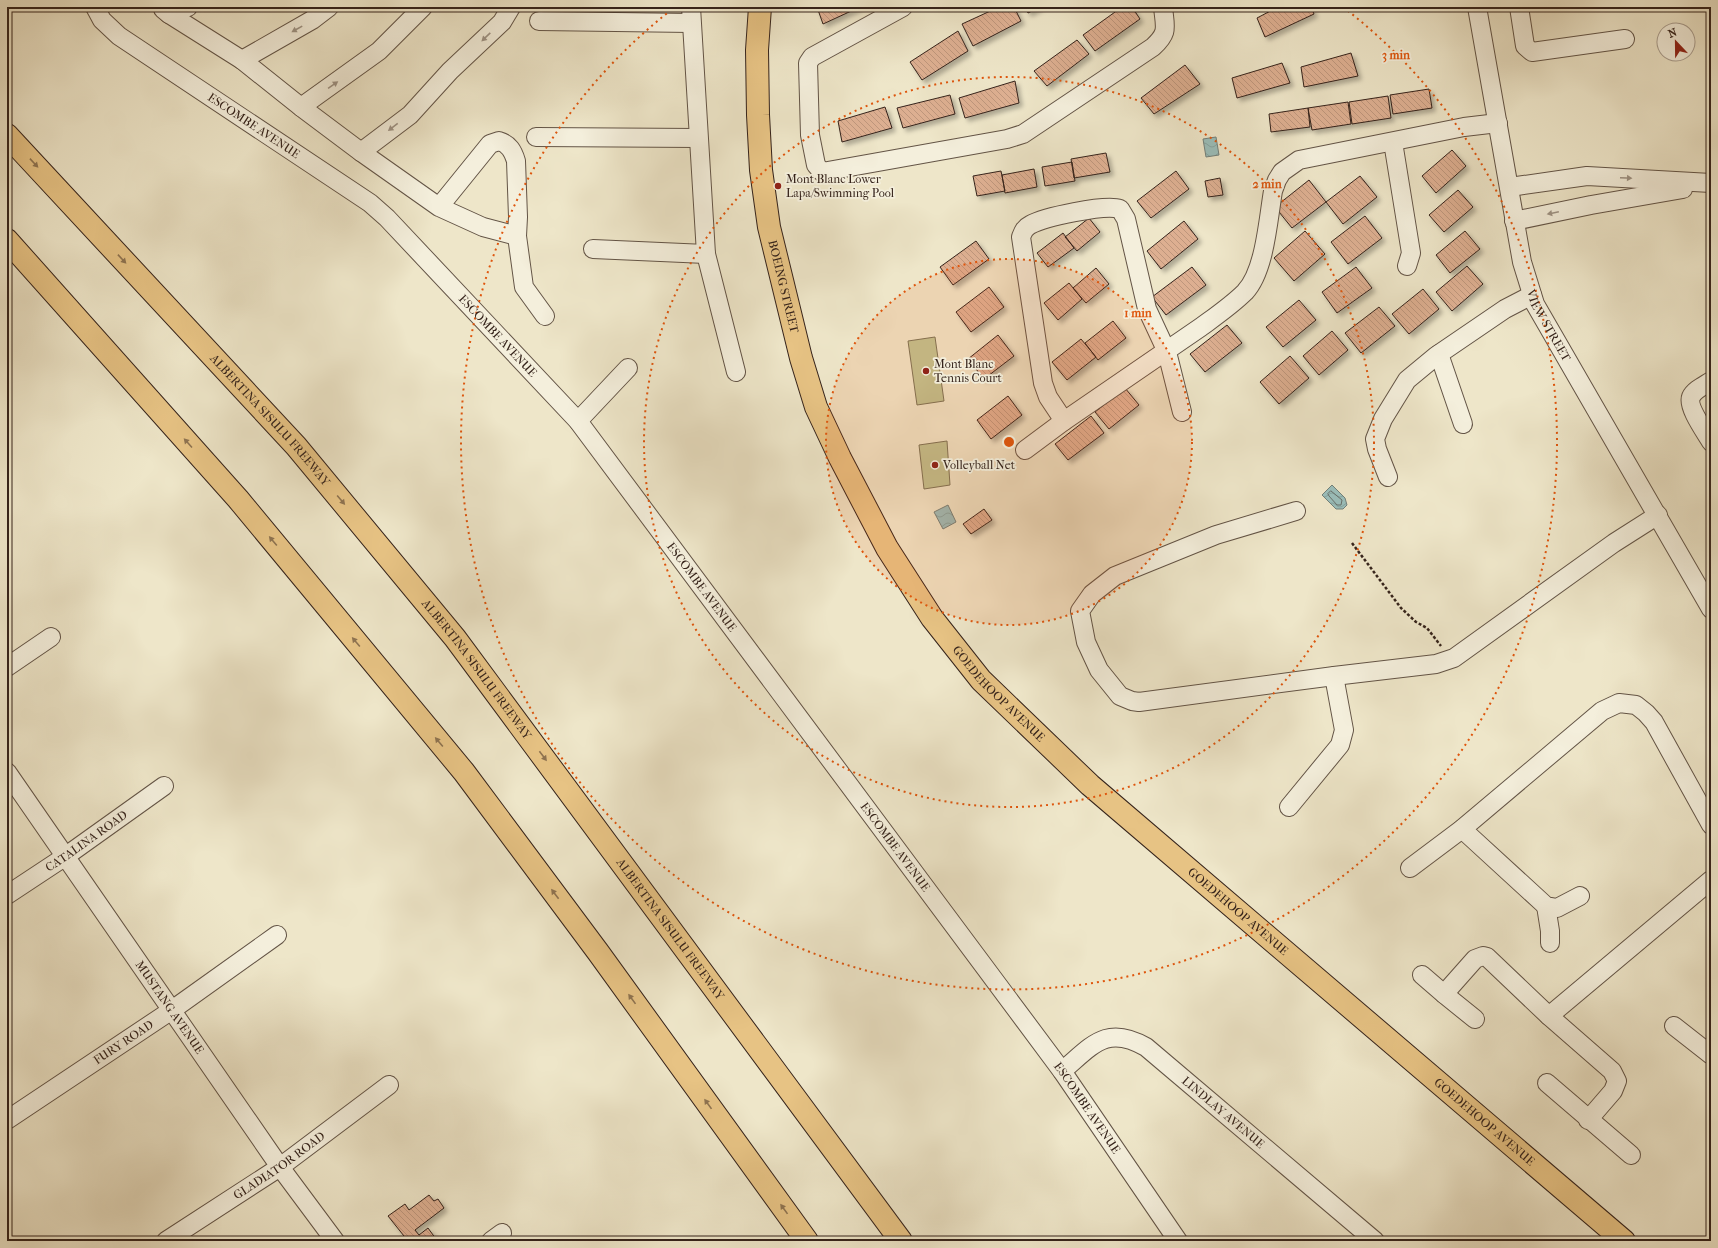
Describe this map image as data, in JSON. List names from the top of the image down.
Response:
{
  "streets": {
    "main road": ["BOEING STREET", "ALBERTINA SISULU FREEWAY", "GOEDEHOOP AVENUE"],
    "street": [
      "ESCOMBE AVENUE",
      "VIEW STREET",
      "CATALINA ROAD",
      "MUSTANG AVENUE",
      "FURY ROAD",
      "LINDLAY AVENUE",
      "GLADIATOR ROAD"
    ]
  },
  "crossings": [
    ["ESCOMBE AVENUE", "LINDLAY AVENUE"],
    ["BOEING STREET", "GOEDEHOOP AVENUE"],
    ["CATALINA ROAD", "MUSTANG AVENUE"],
    ["MUSTANG AVENUE", "FURY ROAD"],
    ["MUSTANG AVENUE", "GLADIATOR ROAD"]
  ],
  "places": ["Mont Blanc Lower Lapa/Swimming Pool", "Mont Blanc Tennis Court", "Volleyball Net"],
  "north": "top",
  "rings": ["3 min", "2 min", "1 min"]
}
